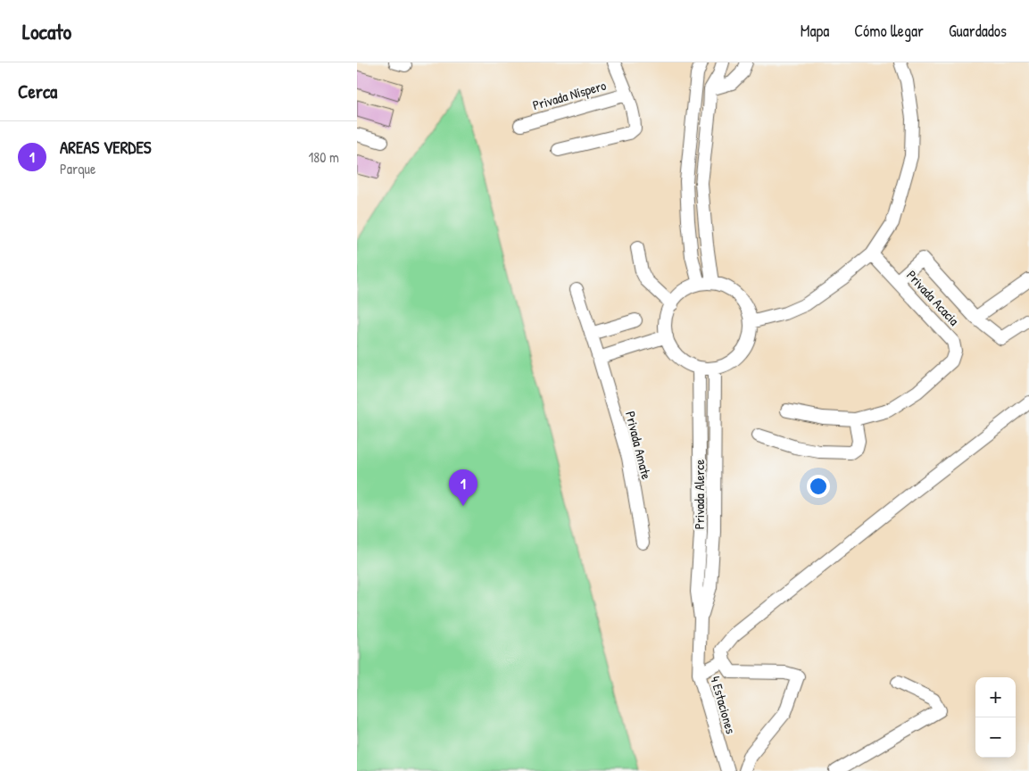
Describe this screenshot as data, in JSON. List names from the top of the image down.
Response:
{
  "streets": {
    "street": [
      "Privada Níspero",
      "Privada Acacia",
      "Privada Amate",
      "Privada Alerce",
      "4 Estaciones"
    ]
  },
  "crossings": [
    ["Privada Alerce", "4 Estaciones"]
  ],
  "page": {
    "header": "Locato",
    "nav": ["Mapa", "Cómo llegar", "Guardados"],
    "heading": "Cerca",
    "list": [
      {
        "mark": "1",
        "name": "AREAS VERDES",
        "note": "Parque",
        "value": "180 m"
      }
    ],
    "pins": "1",
    "map_buttons": ["+", "−"]
  }
}
